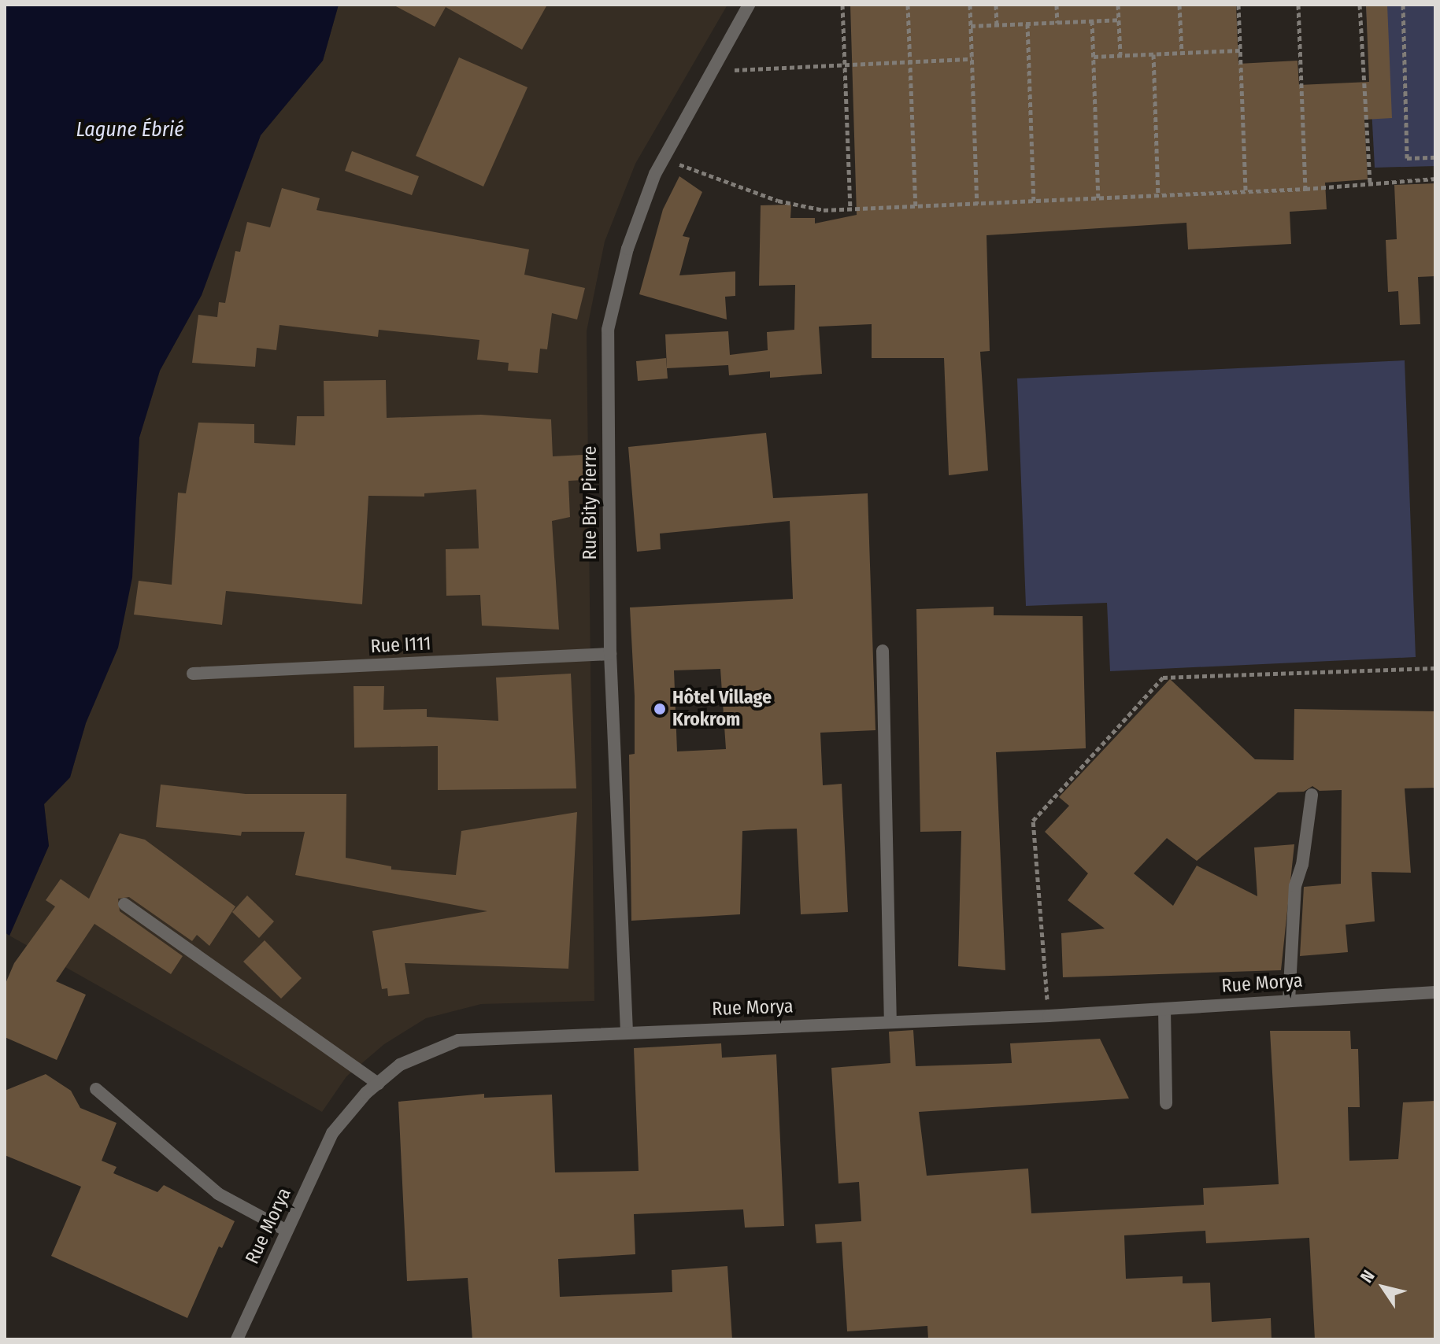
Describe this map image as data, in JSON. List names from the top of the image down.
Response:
{
  "streets": {
    "street": ["Rue Bity Pierre", "Rue I111", "Rue Morya"]
  },
  "crossings": [
    ["Rue Bity Pierre", "Rue I111"],
    ["Rue Bity Pierre", "Rue Morya"]
  ],
  "water": ["Lagune Ébrié"],
  "places": ["Hôtel Village Krokrom"],
  "north": "top left"
}
